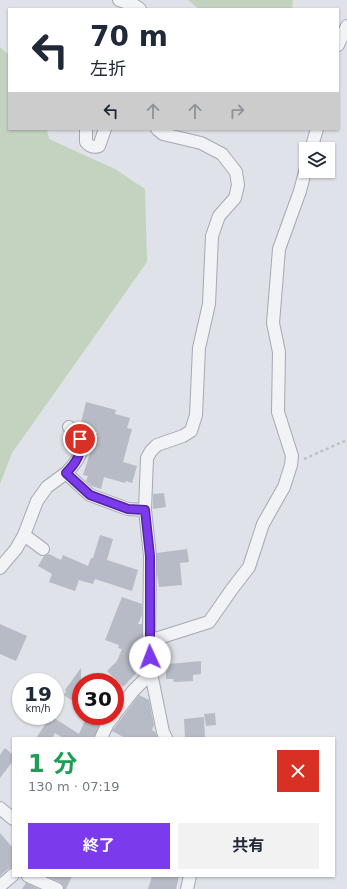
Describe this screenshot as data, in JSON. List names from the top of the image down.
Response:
{
  "page": {
    "turn": ["70 m", "左折"],
    "speed": "19 km/h",
    "limit": "30",
    "heading": ["1 分", "130 m · 07:19"],
    "buttons": ["終了", "共有"]
  }
}
